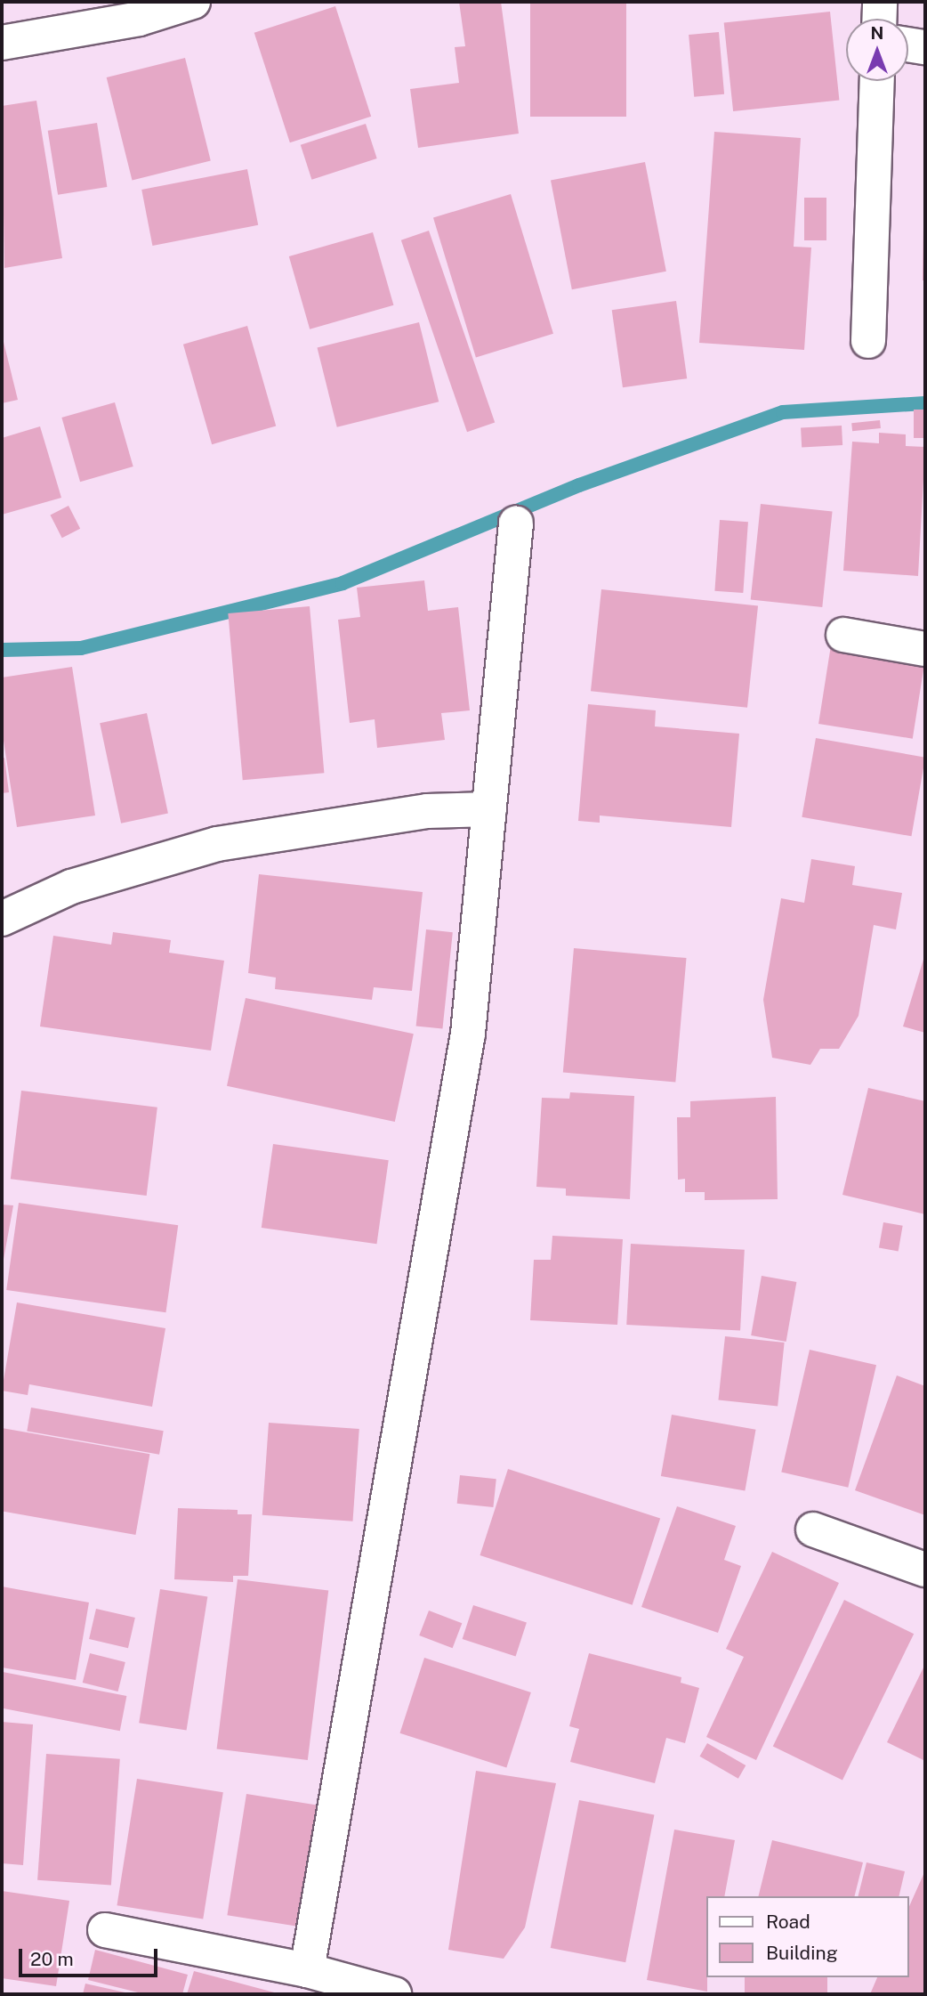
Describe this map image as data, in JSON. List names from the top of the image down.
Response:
{
  "legend": ["Road", "Building"],
  "scale_bar": "20 m",
  "north": "top"
}
